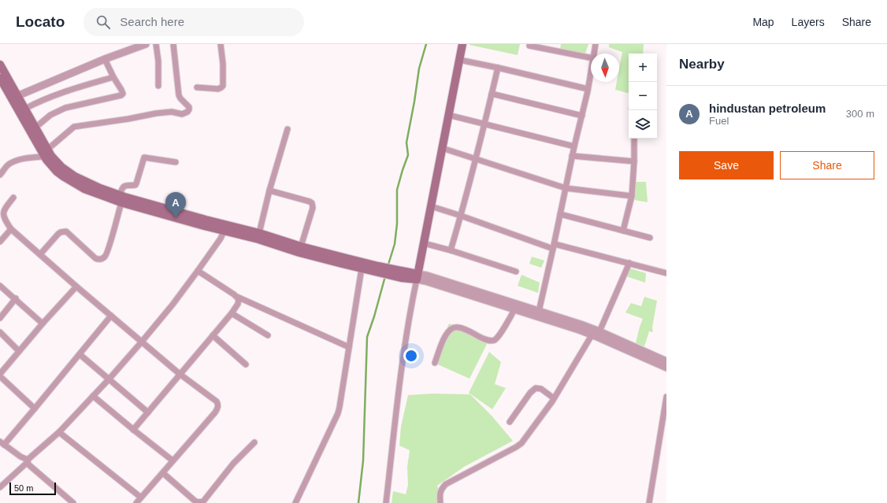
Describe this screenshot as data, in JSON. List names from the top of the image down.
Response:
{
  "scale_bar": "50 m",
  "north": "bottom",
  "page": {
    "header": "Locato",
    "search": "Search here",
    "nav": ["Map", "Layers", "Share"],
    "heading": "Nearby",
    "map_buttons": ["+", "−"],
    "list": [
      {
        "mark": "A",
        "name": "hindustan petroleum",
        "note": "Fuel",
        "value": "300 m"
      }
    ],
    "buttons": ["Save", "Share"],
    "pins": "A",
    "scale": "50 m"
  }
}
